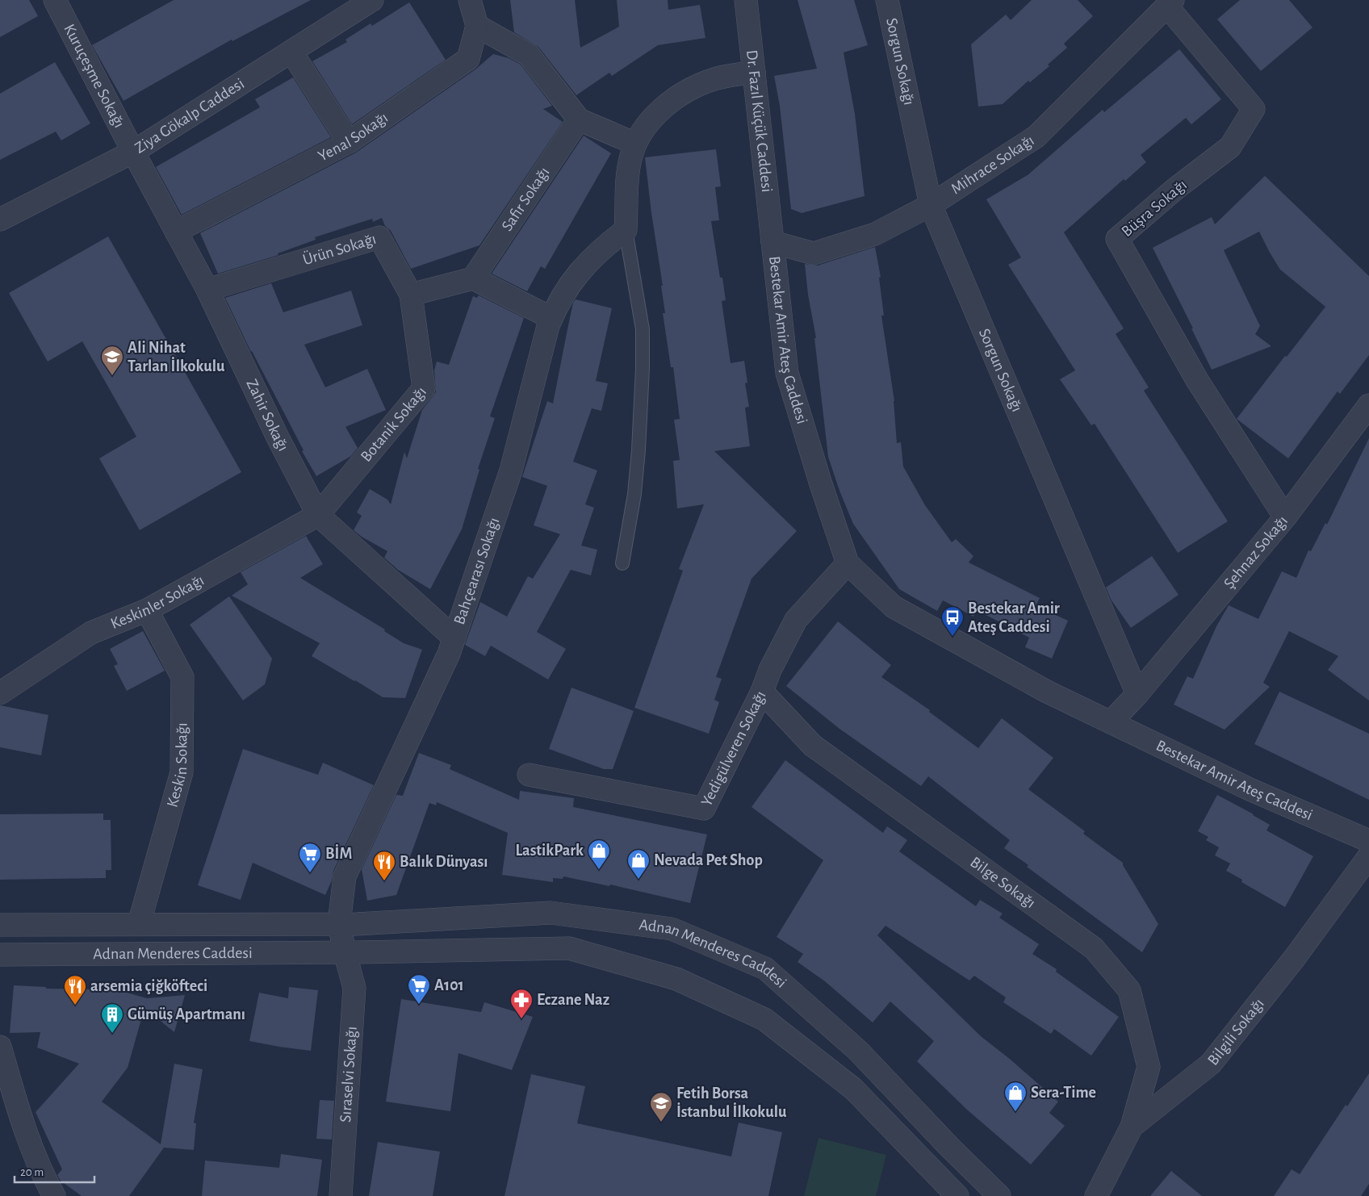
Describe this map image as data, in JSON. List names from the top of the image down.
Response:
{
  "streets": {
    "street": [
      "Sorgun Sokağı",
      "Kuruçeşme Sokağı",
      "Ziya Gökalp Caddesi",
      "Dr. Fazıl Küçük Caddesi",
      "Yenal Sokağı",
      "Mihrace Sokağı",
      "Safir Sokağı",
      "Büşra Sokağı",
      "Ürün Sokağı",
      "Bestekar Amir Ateş Caddesi",
      "Zahir Sokağı",
      "Botanik Sokağı",
      "Şehnaz Sokağı",
      "Bahçearası Sokağı",
      "Keskinler Sokağı",
      "Yedigülveren Sokağı",
      "Keskin Sokağı",
      "Bilge Sokağı",
      "Adnan Menderes Caddesi",
      "Bilgili Sokağı",
      "Sıraselvi Sokağı"
    ]
  },
  "crossings": [
    ["Sorgun Sokağı", "Mihrace Sokağı"],
    ["Sorgun Sokağı", "Şehnaz Sokağı"],
    ["Kuruçeşme Sokağı", "Ziya Gökalp Caddesi"],
    ["Kuruçeşme Sokağı", "Zahir Sokağı"],
    ["Ziya Gökalp Caddesi", "Zahir Sokağı"],
    ["Dr. Fazıl Küçük Caddesi", "Mihrace Sokağı"],
    ["Dr. Fazıl Küçük Caddesi", "Bestekar Amir Ateş Caddesi"],
    ["Yenal Sokağı", "Zahir Sokağı"],
    ["Mihrace Sokağı", "Büşra Sokağı"],
    ["Mihrace Sokağı", "Bestekar Amir Ateş Caddesi"],
    ["Büşra Sokağı", "Şehnaz Sokağı"],
    ["Ürün Sokağı", "Zahir Sokağı"],
    ["Ürün Sokağı", "Botanik Sokağı"],
    ["Bestekar Amir Ateş Caddesi", "Yedigülveren Sokağı"],
    ["Zahir Sokağı", "Botanik Sokağı"],
    ["Zahir Sokağı", "Bahçearası Sokağı"],
    ["Zahir Sokağı", "Keskinler Sokağı"],
    ["Botanik Sokağı", "Keskinler Sokağı"],
    ["Bahçearası Sokağı", "Adnan Menderes Caddesi"],
    ["Keskinler Sokağı", "Keskin Sokağı"],
    ["Yedigülveren Sokağı", "Bilge Sokağı"],
    ["Keskin Sokağı", "Adnan Menderes Caddesi"],
    ["Bilge Sokağı", "Bilgili Sokağı"],
    ["Adnan Menderes Caddesi", "Sıraselvi Sokağı"]
  ],
  "places": {
    "school or university": ["Ali Nihat Tarlan İlkokulu", "Fetih Borsa İstanbul İlkokulu"],
    "bus stop": ["Bestekar Amir Ateş Caddesi"],
    "shop": ["LastikPark", "Nevada Pet Shop", "Sera-Time"],
    "supermarket": ["BİM", "A101"],
    "restaurant": ["Balık Dünyası", "arsemia çiğköfteci"],
    "pharmacy": ["Eczane Naz"],
    "building": ["Gümüş Apartmanı"]
  },
  "scale_bar": "20 m"
}
